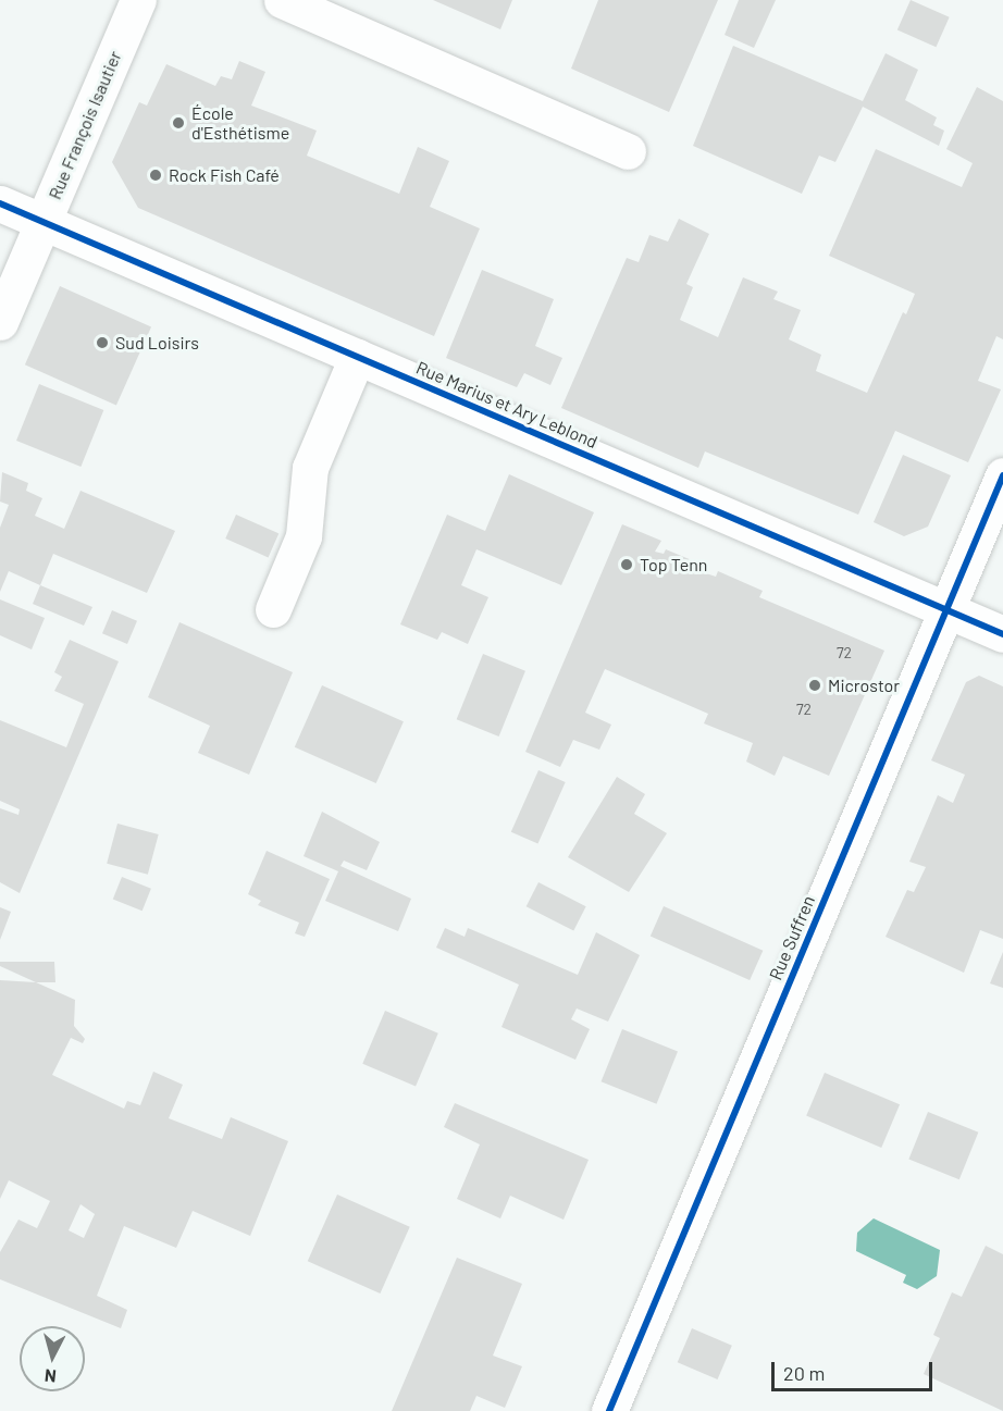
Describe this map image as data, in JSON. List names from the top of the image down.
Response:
{
  "streets": {
    "street": ["Rue François Isautier", "Rue Marius et Ary Leblond", "Rue Suffren"]
  },
  "crossings": [
    ["Rue François Isautier", "Rue Marius et Ary Leblond"],
    ["Rue Marius et Ary Leblond", "Rue Suffren"]
  ],
  "places": [
    "École d'Esthétisme",
    "Rock Fish Café",
    "Sud Loisirs",
    "Top Tenn",
    "Microstor"
  ],
  "house_numbers": ["72", "72"],
  "scale_bar": "20 m",
  "north": "bottom"
}
